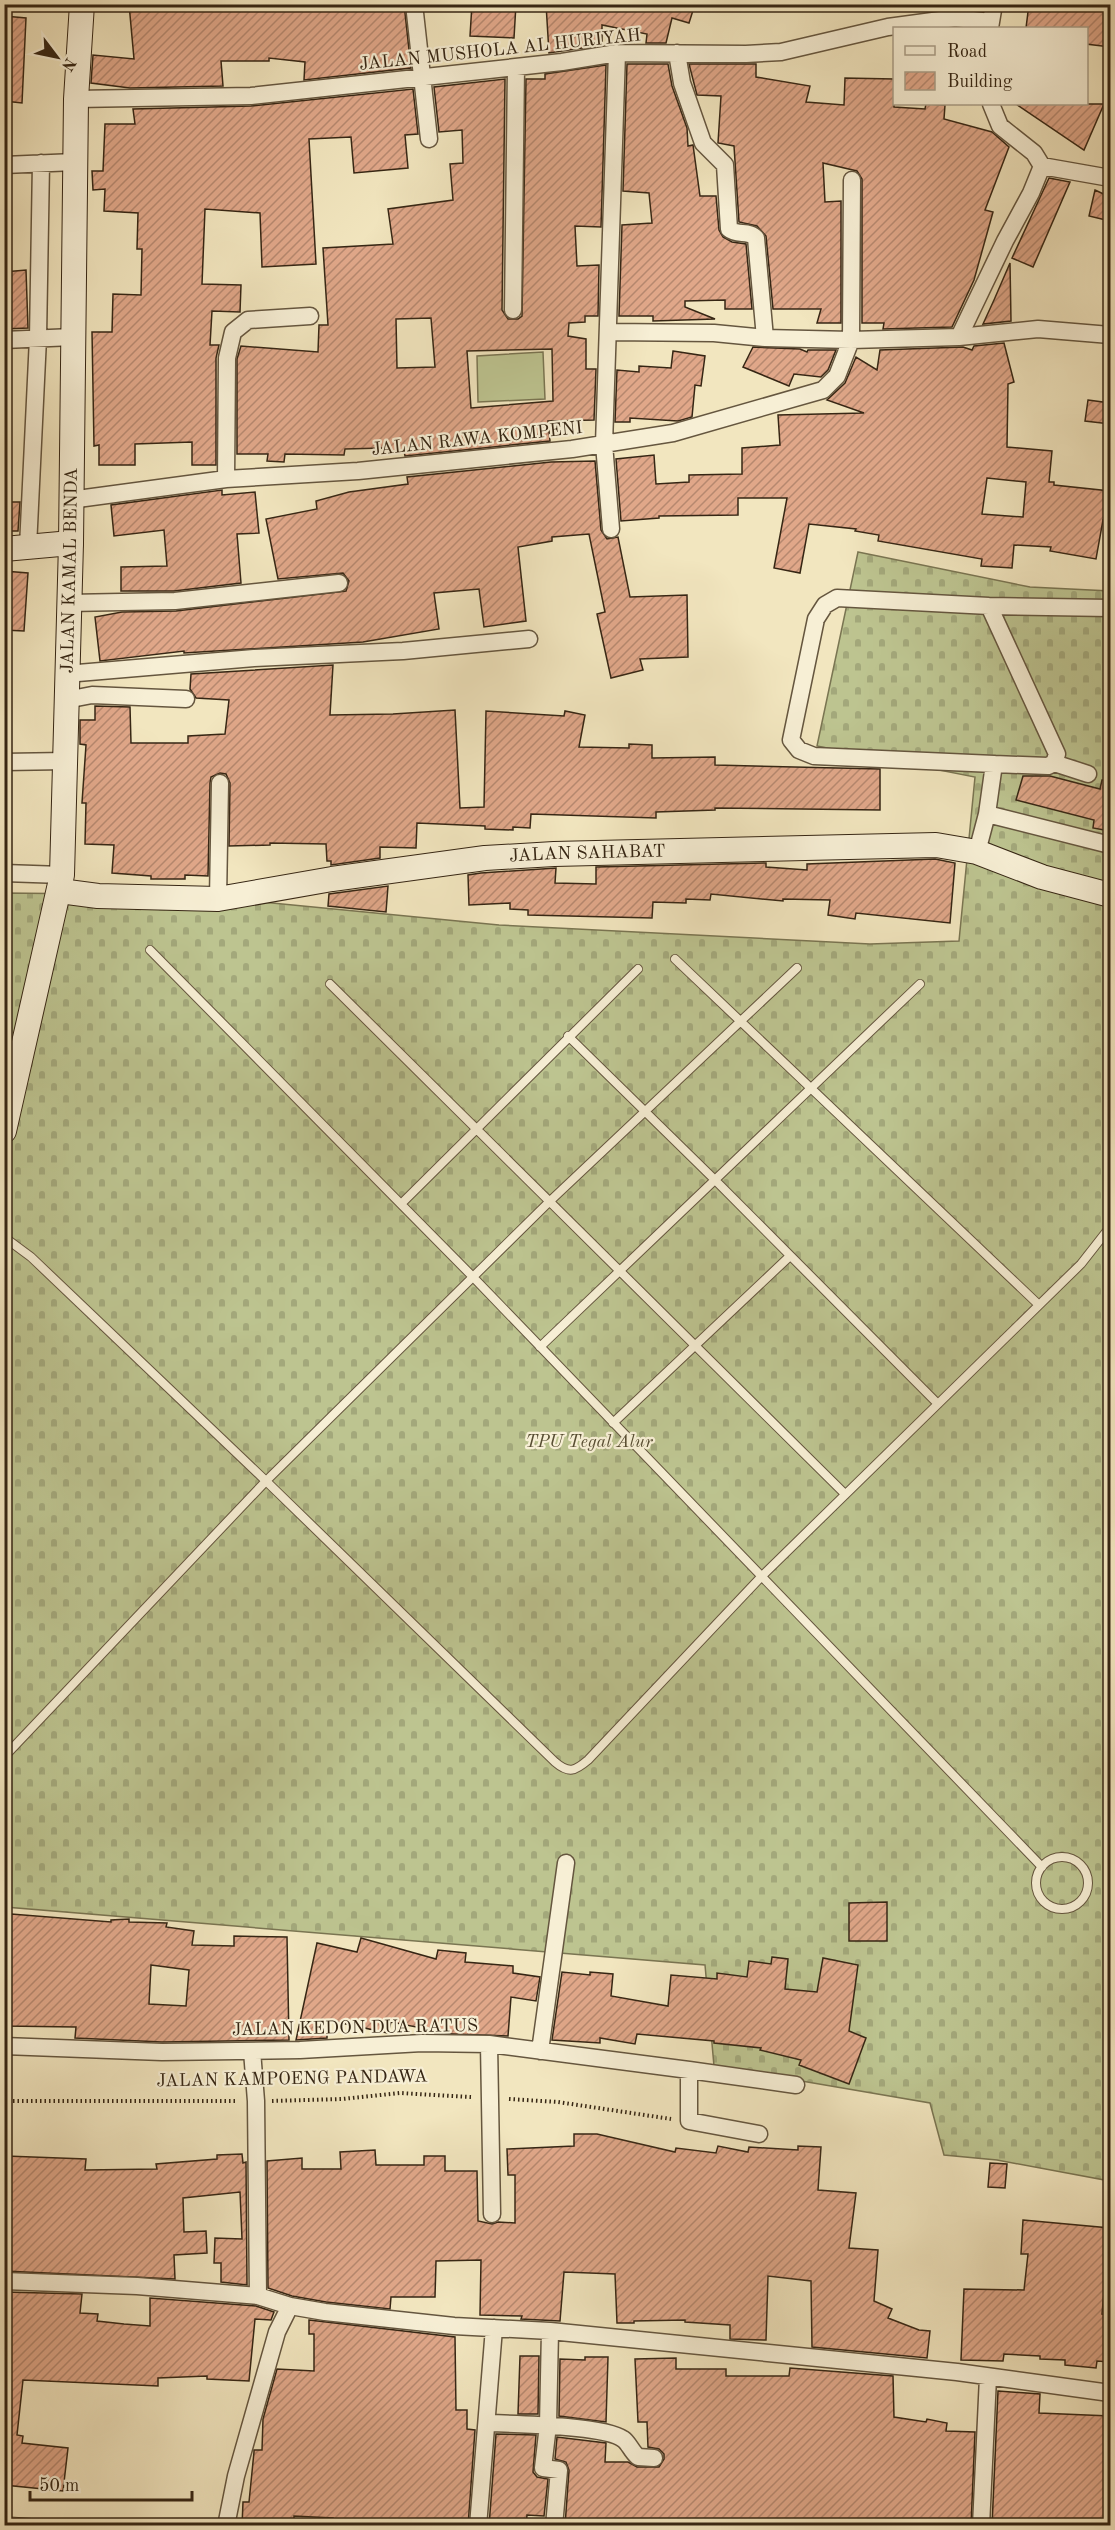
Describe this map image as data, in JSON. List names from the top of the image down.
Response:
{
  "streets": {
    "main road": ["JALAN KAMAL BENDA", "JALAN SAHABAT"],
    "street": ["JALAN MUSHOLA AL HURIYAH", "JALAN RAWA KOMPENI", "JALAN KEDON DUA RATUS"],
    "path": ["JALAN KAMPOENG PANDAWA"]
  },
  "crossings": [
    ["JALAN MUSHOLA AL HURIYAH", "JALAN KAMAL BENDA"],
    ["JALAN RAWA KOMPENI", "JALAN KAMAL BENDA"],
    ["JALAN KAMAL BENDA", "JALAN SAHABAT"]
  ],
  "parks": ["TPU Tegal Alur"],
  "legend": ["Road", "Building"],
  "scale_bar": "50 m",
  "north": "bottom right"
}
